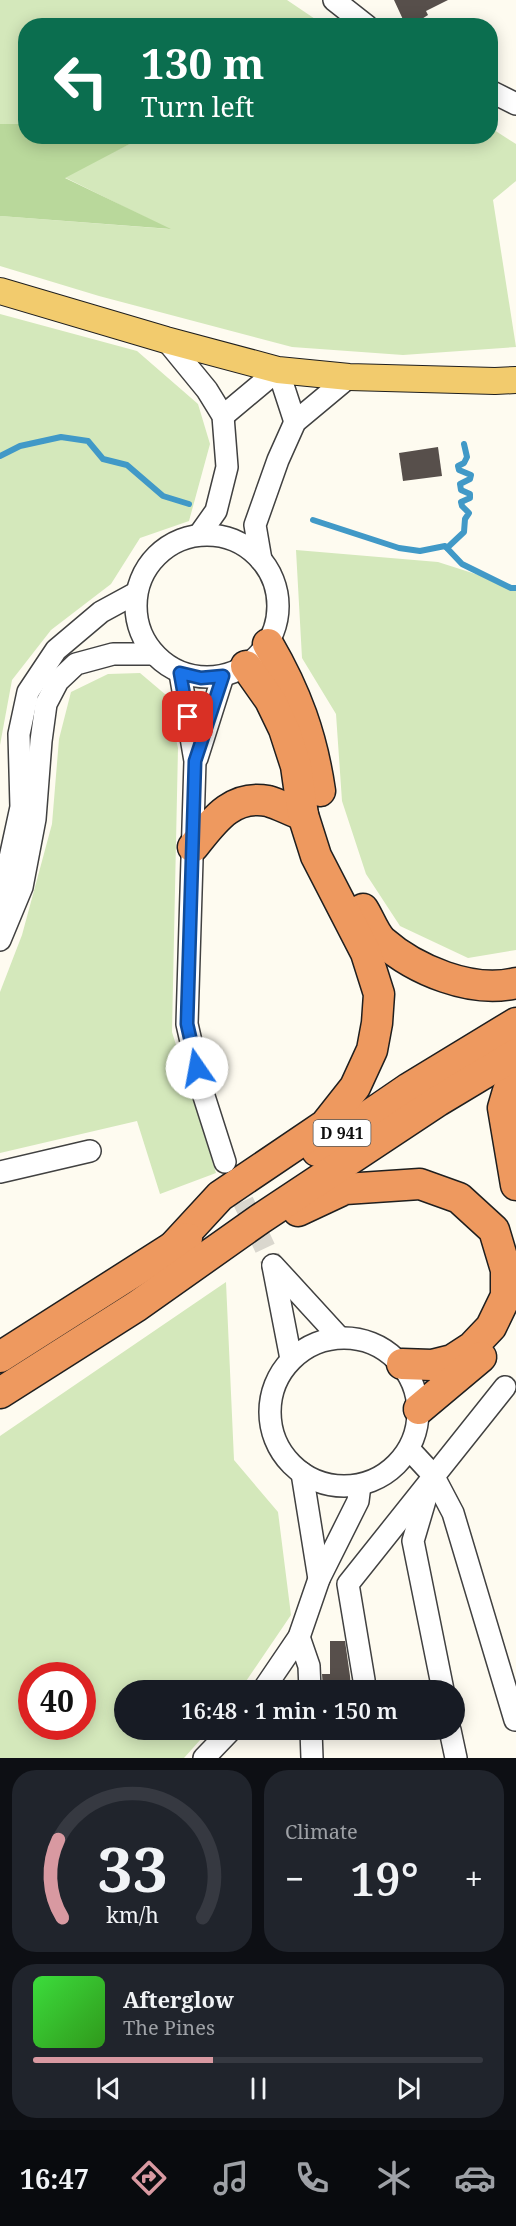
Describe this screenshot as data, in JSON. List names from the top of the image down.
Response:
{
  "streets": {
    "highway": ["D 941"]
  },
  "page": {
    "turn": ["130 m", "Turn left"],
    "limit": "40",
    "trip": "16:48 · 1 min · 150 m",
    "tile": "Climate",
    "heat": ["−", "19°", "+"],
    "song": ["Afterglow", "The Pines"],
    "tabs": "16:47",
    "gauge": ["33", "km/h"]
  }
}
